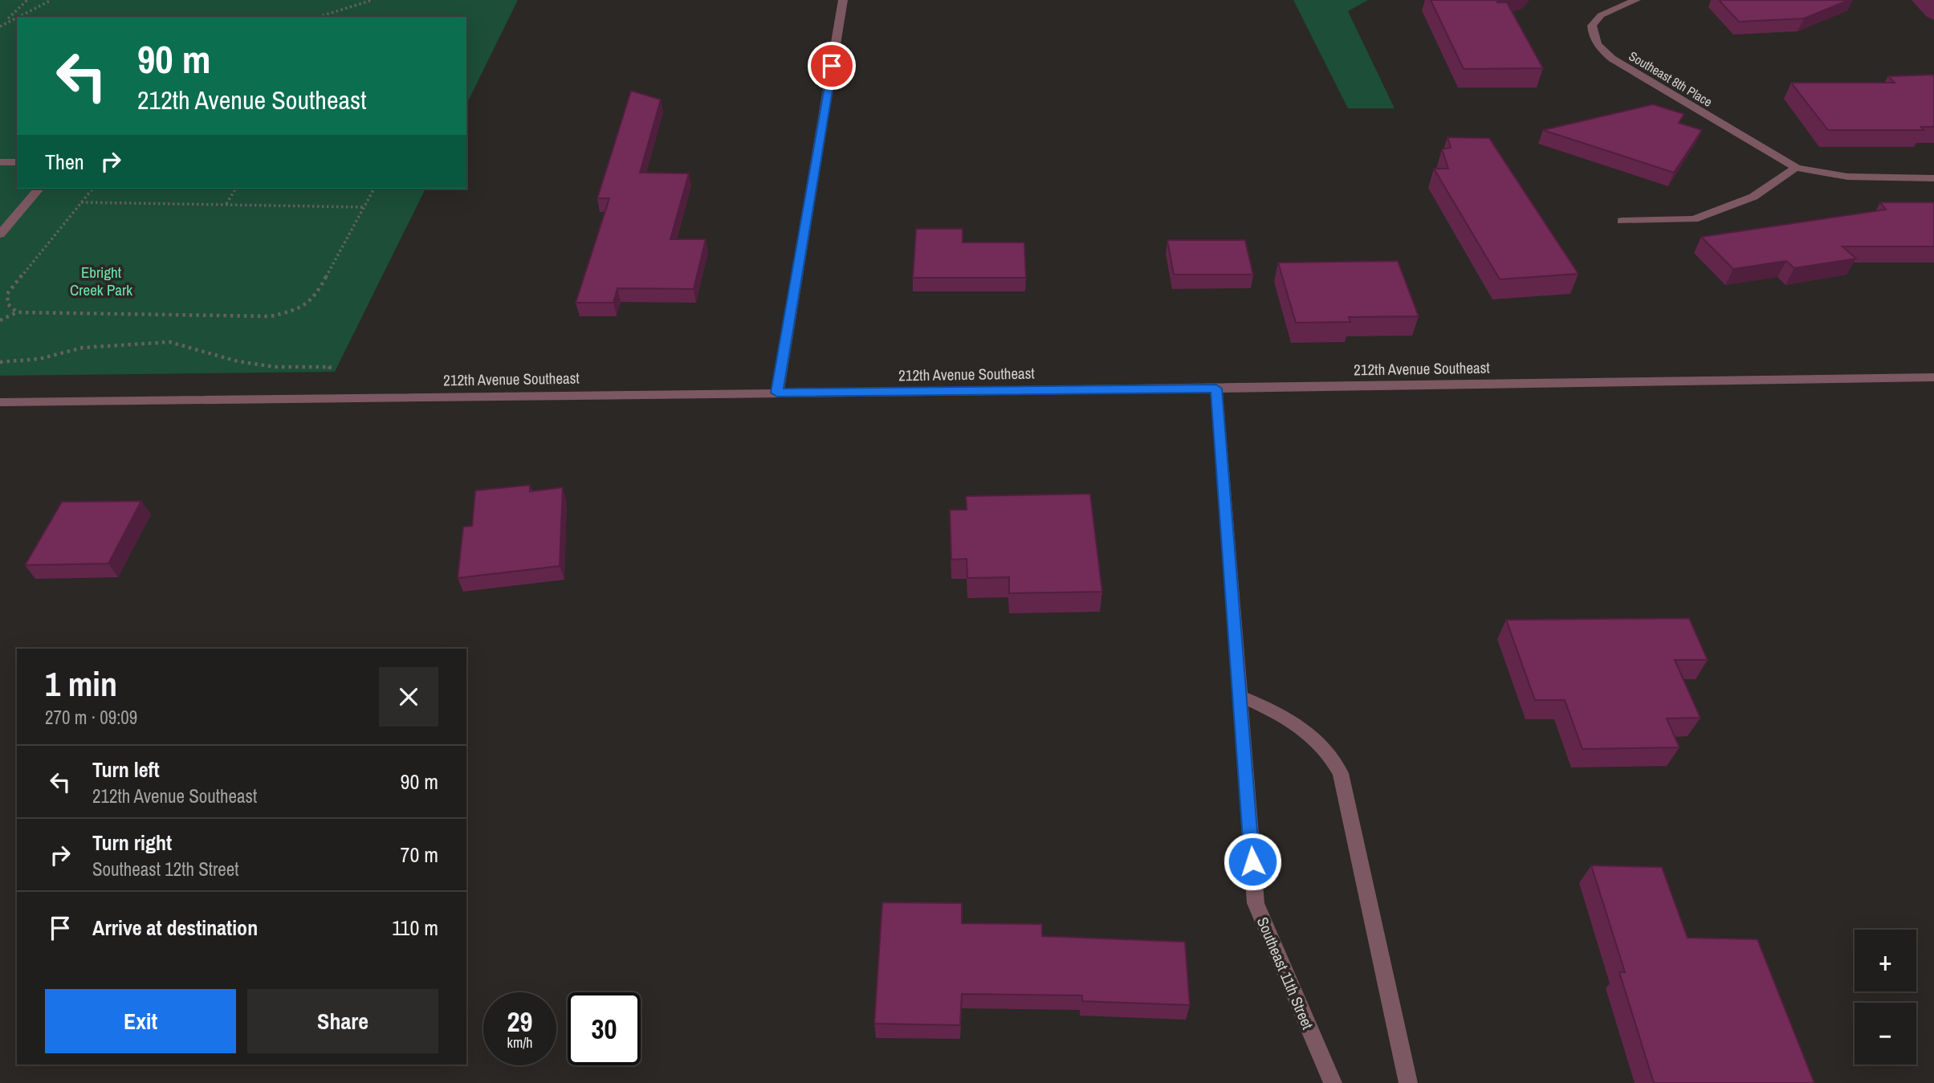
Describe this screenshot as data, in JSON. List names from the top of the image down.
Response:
{
  "streets": {
    "street": ["Southeast 8th Place", "212th Avenue Southeast", "Southeast 11th Street"]
  },
  "crossings": [
    ["212th Avenue Southeast", "Southeast 11th Street"]
  ],
  "parks": ["Ebright Creek Park"],
  "page": {
    "turn": ["90 m", "212th Avenue Southeast"],
    "then": "Then",
    "heading": ["1 min", "270 m · 09:09"],
    "list": [
      {
        "name": "Turn left",
        "note": "212th Avenue Southeast",
        "value": "90 m"
      },
      {
        "name": "Turn right",
        "note": "Southeast 12th Street",
        "value": "70 m"
      },
      {
        "name": "Arrive at destination",
        "value": "110 m"
      }
    ],
    "map_buttons": ["+", "−"],
    "buttons": ["Exit", "Share"],
    "speed": "29 km/h",
    "limit": "30"
  }
}
